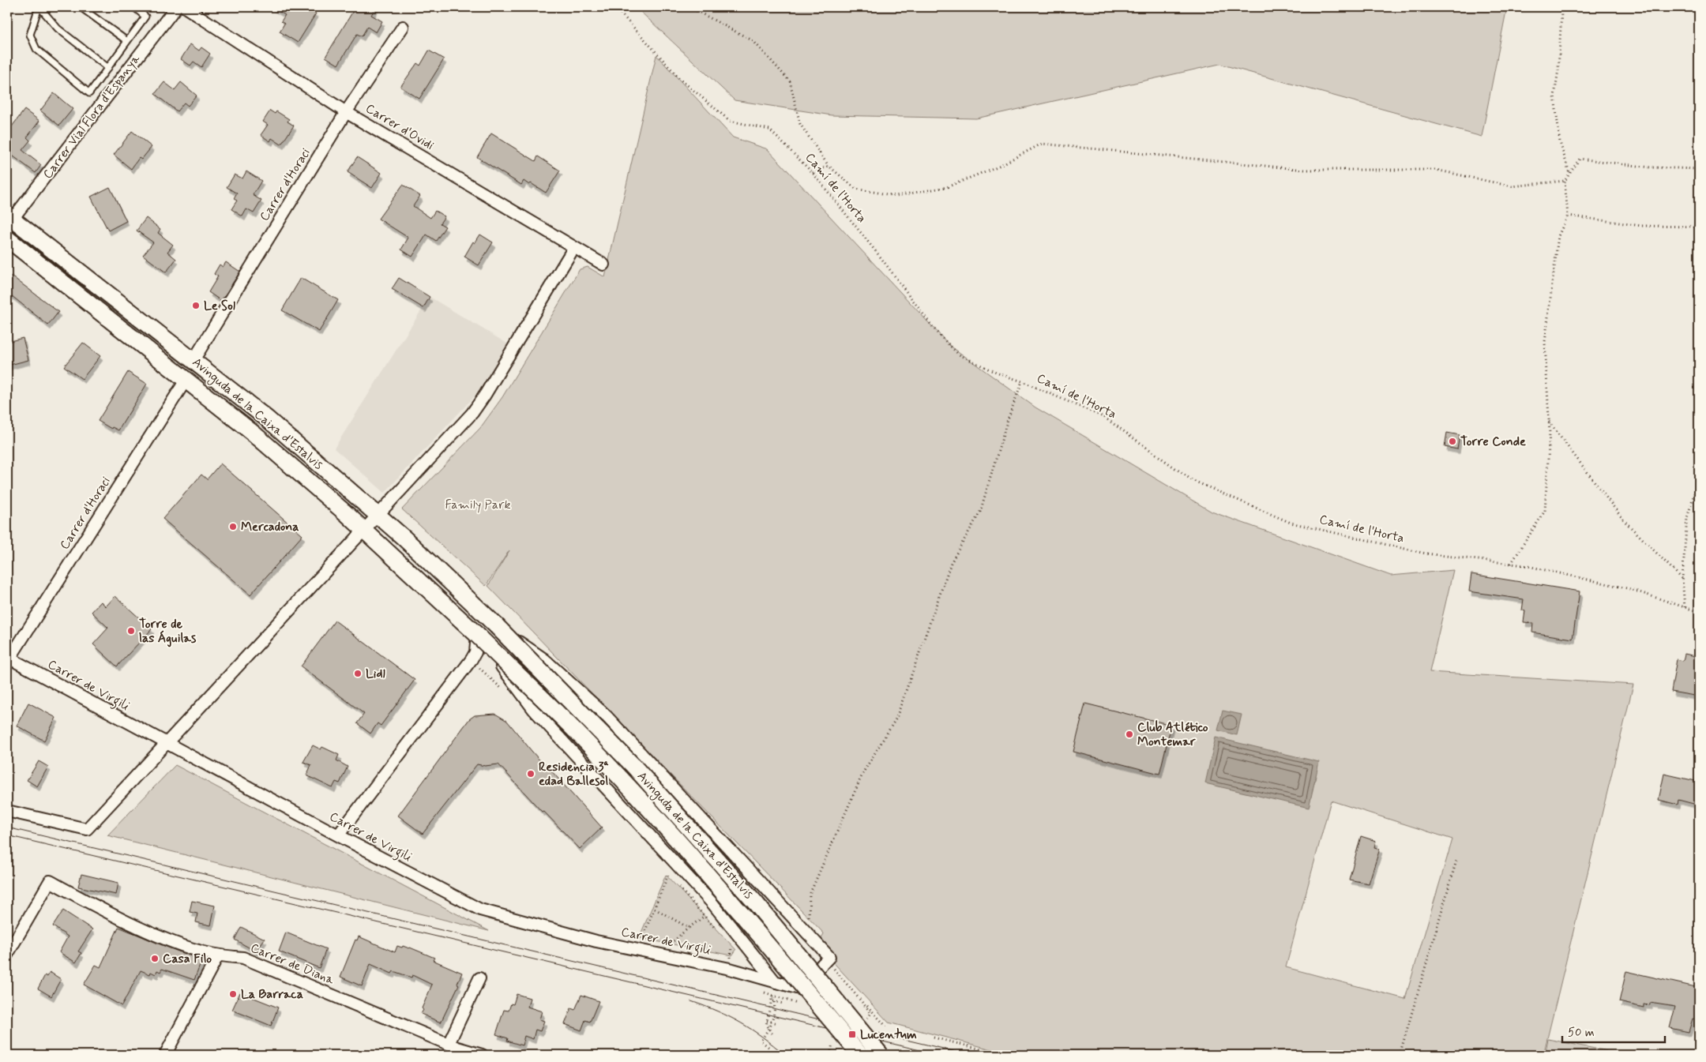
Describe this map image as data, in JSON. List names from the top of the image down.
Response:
{
  "streets": {
    "main road": ["Avinguda de la Caixa d'Estalvis"],
    "street": [
      "Carrer Vial Flora d'Espanya",
      "Carrer d'Ovidi",
      "Carrer d'Horaci",
      "Carrer de Virgili",
      "Carrer de Diana"
    ],
    "path": ["Camí de l'Horta"]
  },
  "crossings": [
    ["Carrer Vial Flora d'Espanya", "Avinguda de la Caixa d'Estalvis"],
    ["Carrer d'Ovidi", "Carrer d'Horaci"],
    ["Carrer d'Horaci", "Avinguda de la Caixa d'Estalvis"],
    ["Carrer d'Horaci", "Carrer de Virgili"],
    ["Avinguda de la Caixa d'Estalvis", "Carrer de Virgili"]
  ],
  "parks": ["Family Park"],
  "places": {
    "other": [
      "Le Sol",
      "Torre Conde",
      "Mercadona",
      "Torre de las Águilas",
      "Lidl",
      "Club Atlético Montemar",
      "Residencia 3ª edad Ballesol",
      "Casa Filo",
      "La Barraca"
    ],
    "transit": ["Lucentum"]
  },
  "scale_bar": "50 m"
}
